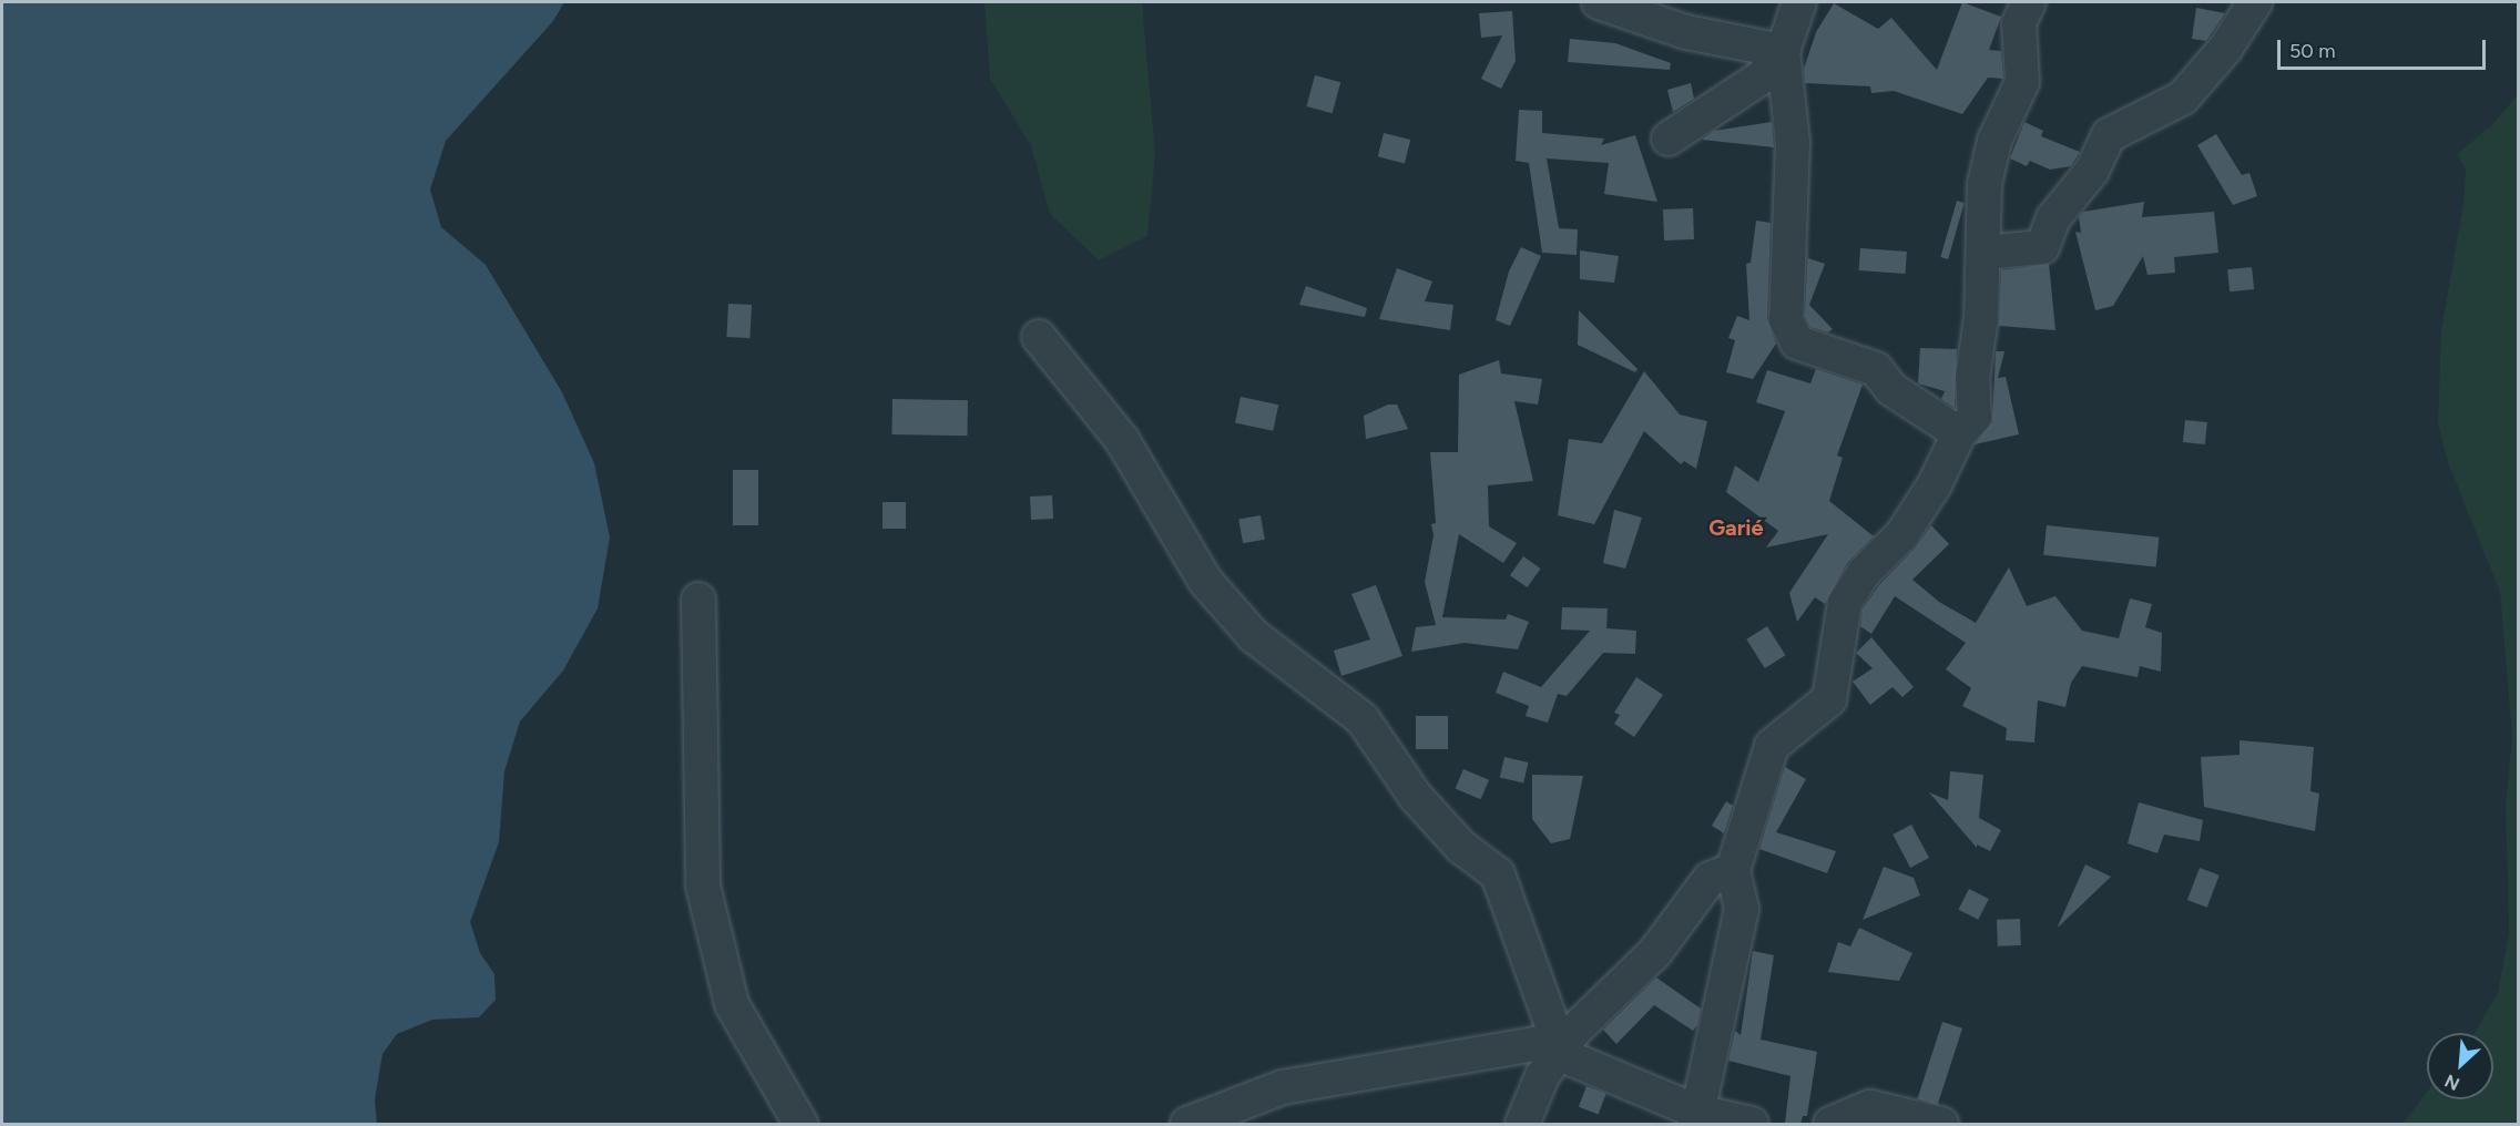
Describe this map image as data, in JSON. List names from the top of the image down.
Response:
{
  "districts": ["Garié"],
  "scale_bar": "50 m",
  "north": "bottom left"
}
